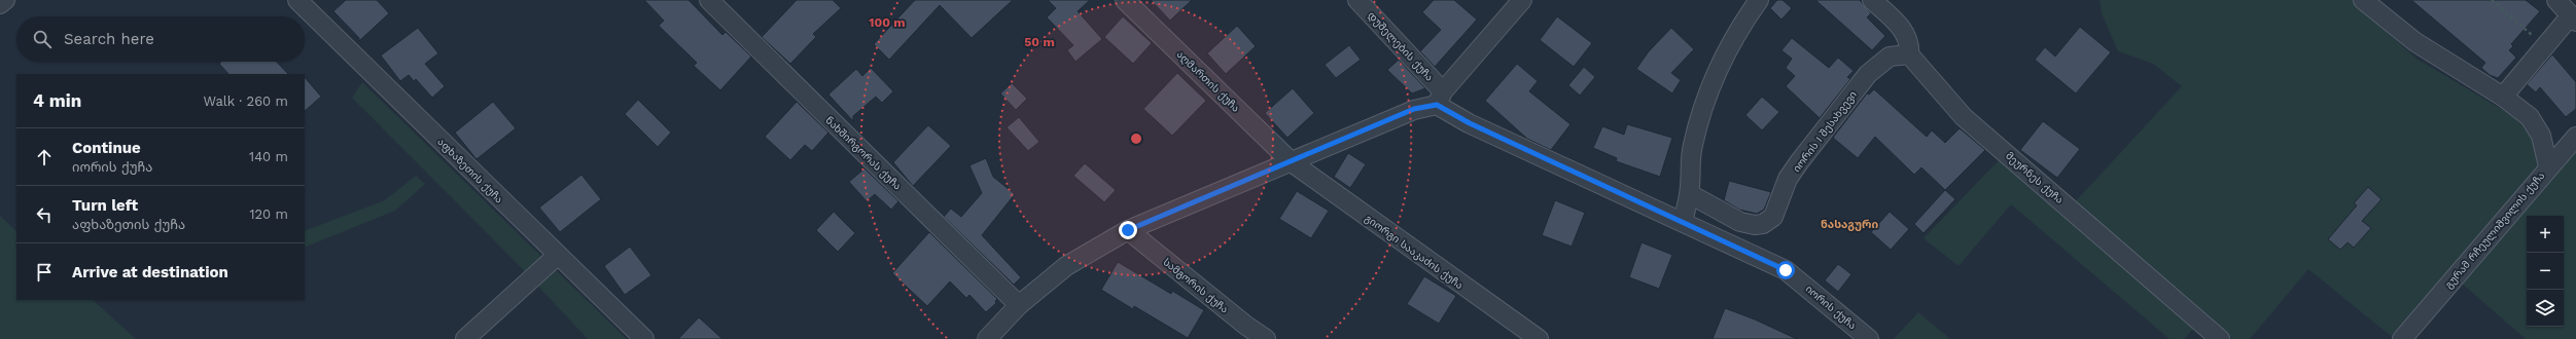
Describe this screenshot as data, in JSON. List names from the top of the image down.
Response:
{
  "streets": {
    "street": [
      "დუშელების ქუჩა",
      "აღმართის ქუჩა",
      "იორის I შესახვევი",
      "ნახშირგორას ქუჩა",
      "აფხაზეთის ქუჩა",
      "მეურნეს ქუჩა",
      "გურამ რჩეულიშვილის ქუჩა",
      "გიორგი სააკაძის ქუჩა",
      "სამგორის ქუჩა",
      "იორის ქუჩა"
    ]
  },
  "crossings": [
    ["დუშელების ქუჩა", "იორის ქუჩა"],
    ["აღმართის ქუჩა", "გიორგი სააკაძის ქუჩა"],
    ["იორის I შესახვევი", "მეურნეს ქუჩა"]
  ],
  "districts": ["ნასაგური"],
  "page": {
    "search": "Search here",
    "heading": ["4 min", "Walk · 260 m"],
    "list": [
      ["Continue", "იორის ქუჩა", "140 m"],
      ["Turn left", "აფხაზეთის ქუჩა", "120 m"],
      "Arrive at destination"
    ],
    "map_buttons": ["+", "−"]
  },
  "rings": ["100 m", "50 m"]
}
